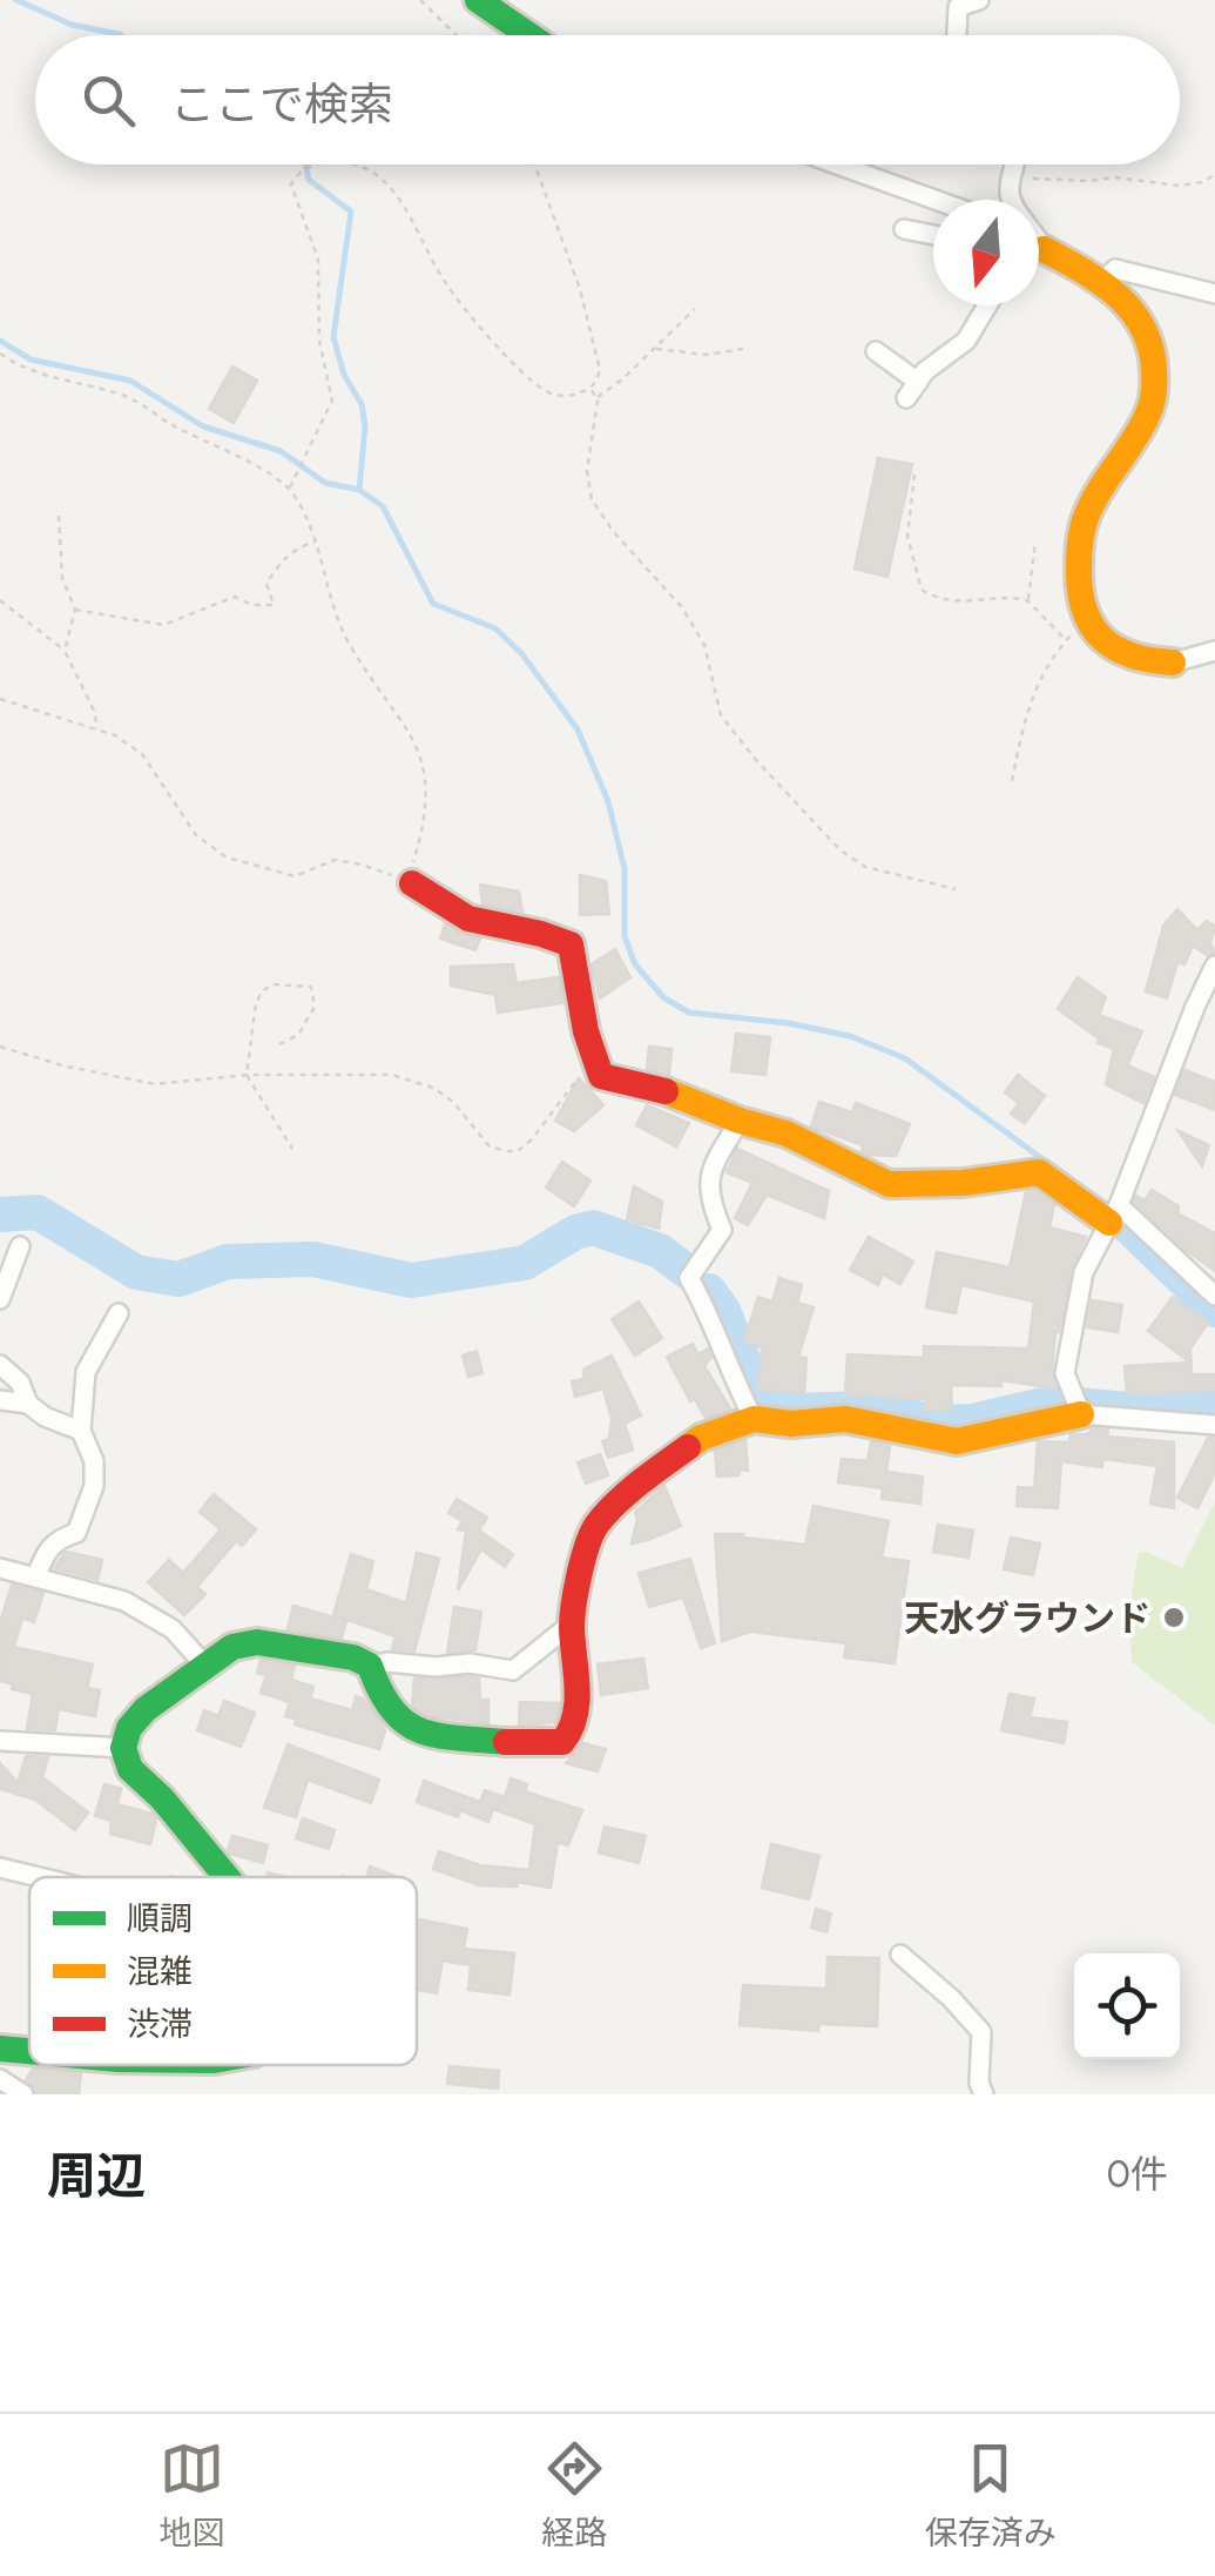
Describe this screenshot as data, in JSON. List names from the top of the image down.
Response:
{
  "places": ["天水グラウンド"],
  "legend": ["順調", "混雑", "渋滞"],
  "north": "bottom",
  "page": {
    "search": "ここで検索",
    "heading": ["周辺", "0件"],
    "nav": ["地図", "経路", "保存済み"]
  }
}
